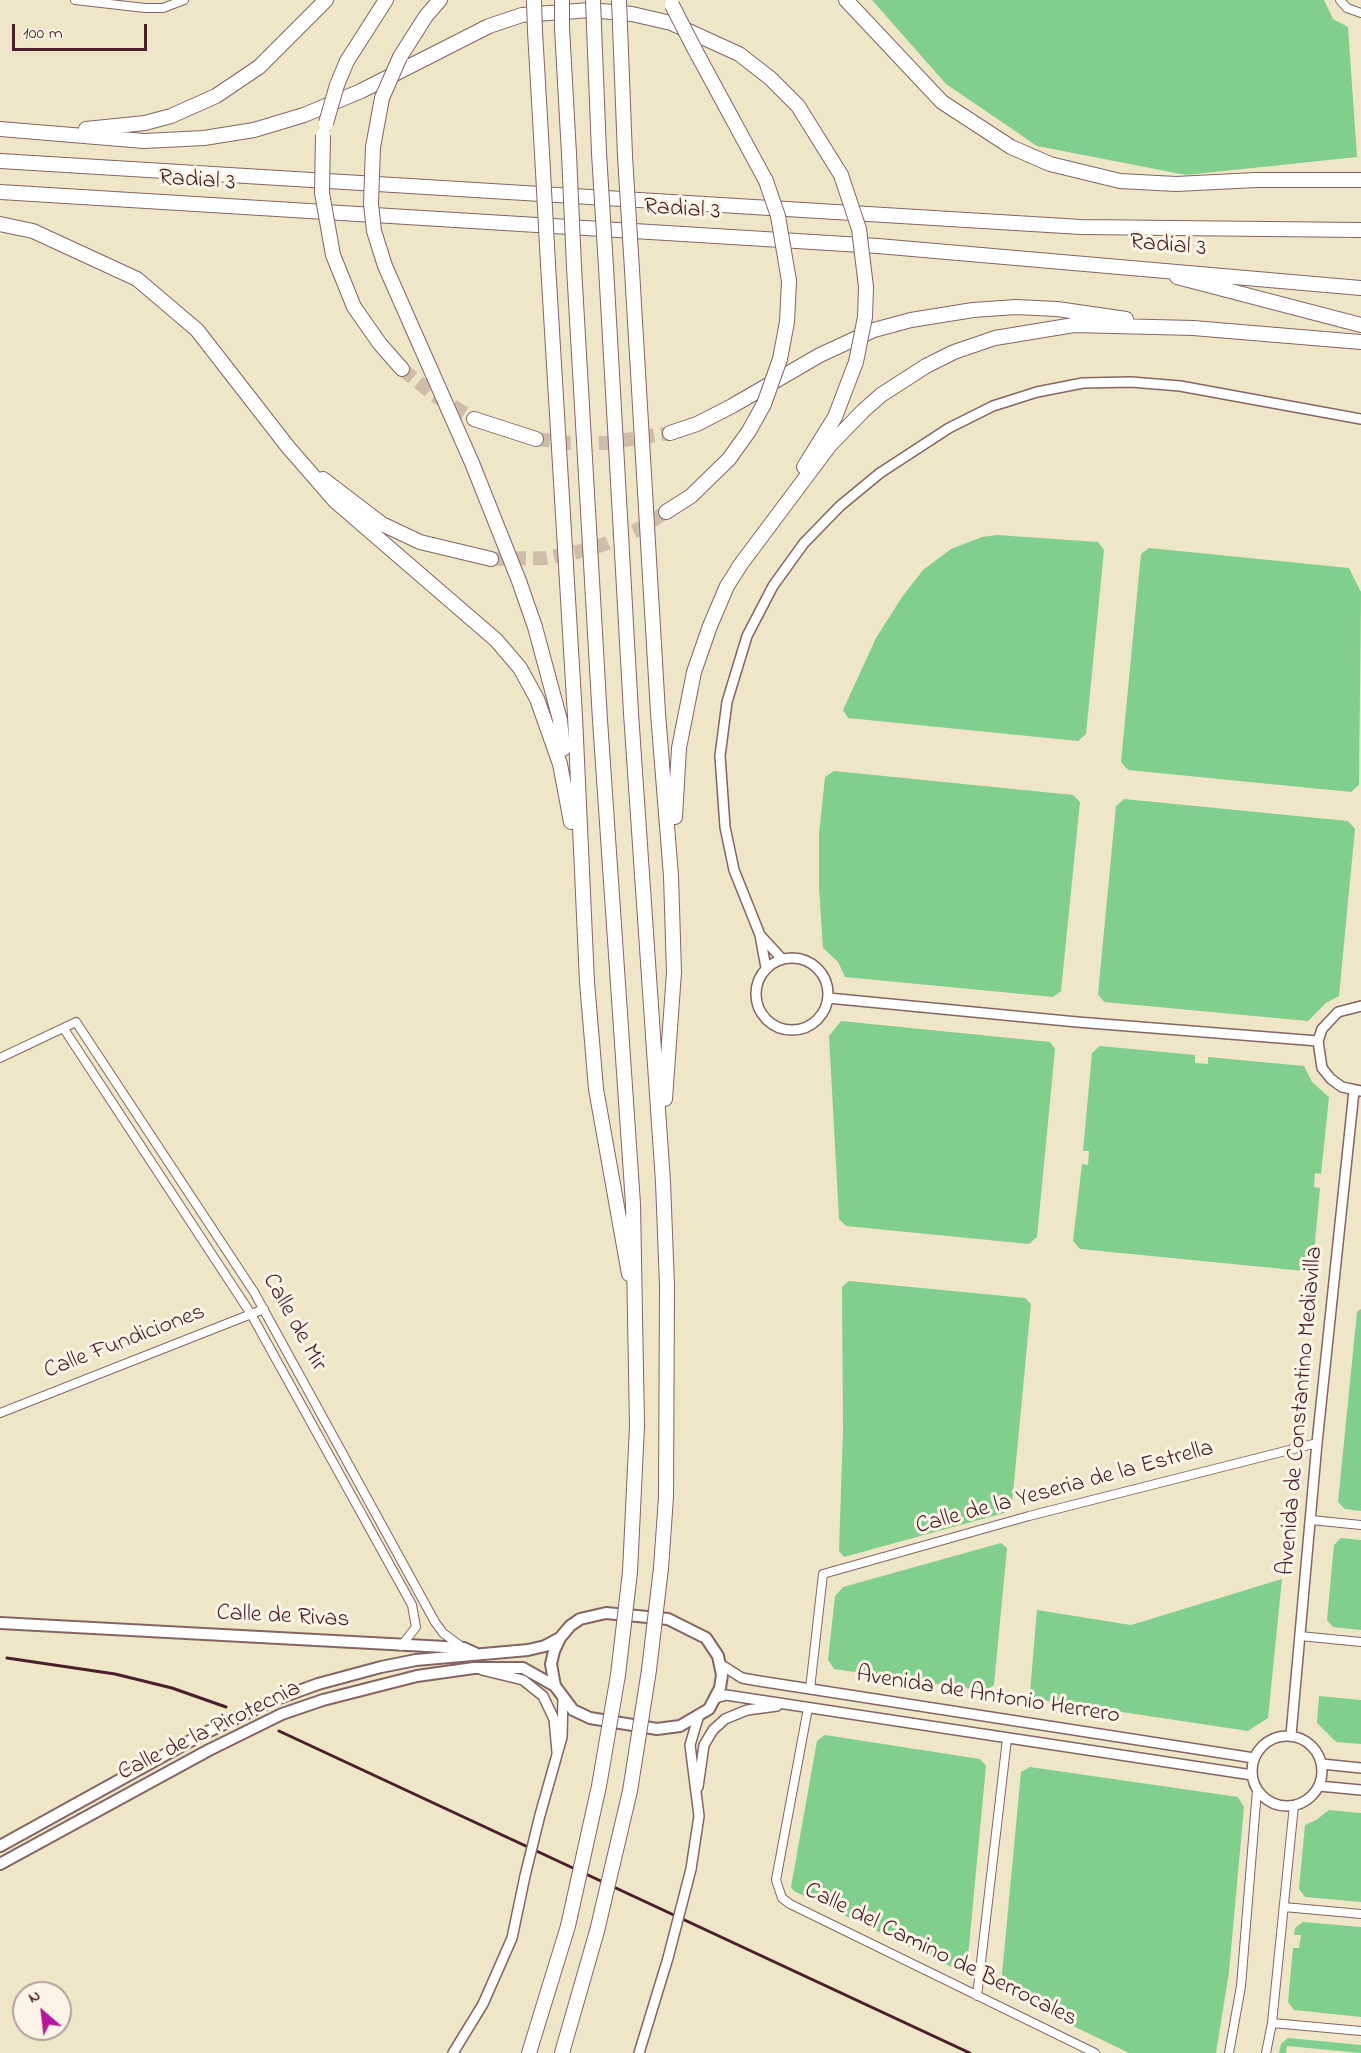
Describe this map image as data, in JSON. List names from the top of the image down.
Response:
{
  "streets": {
    "highway": ["Radial 3"],
    "main road": ["Calle de Rivas", "Calle de la Pirotecnia"],
    "street": [
      "Calle de Mir",
      "Calle Fundiciones",
      "Avenida de Constantino Mediavilla",
      "Calle de la Yeseria de la Estrella",
      "Avenida de Antonio Herrero",
      "Calle del Camino de Berrocales"
    ]
  },
  "crossings": [
    ["Calle de Mir", "Calle Fundiciones"],
    ["Calle de Mir", "Calle de Rivas"],
    ["Avenida de Constantino Mediavilla", "Calle de la Yeseria de la Estrella"],
    ["Avenida de Constantino Mediavilla", "Avenida de Antonio Herrero"],
    ["Calle de la Yeseria de la Estrella", "Avenida de Antonio Herrero"],
    ["Calle de Rivas", "Avenida de Antonio Herrero"],
    ["Calle de Rivas", "Calle de la Pirotecnia"],
    ["Avenida de Antonio Herrero", "Calle de la Pirotecnia"],
    ["Avenida de Antonio Herrero", "Calle del Camino de Berrocales"]
  ],
  "scale_bar": "100 m",
  "north": "top left"
}
